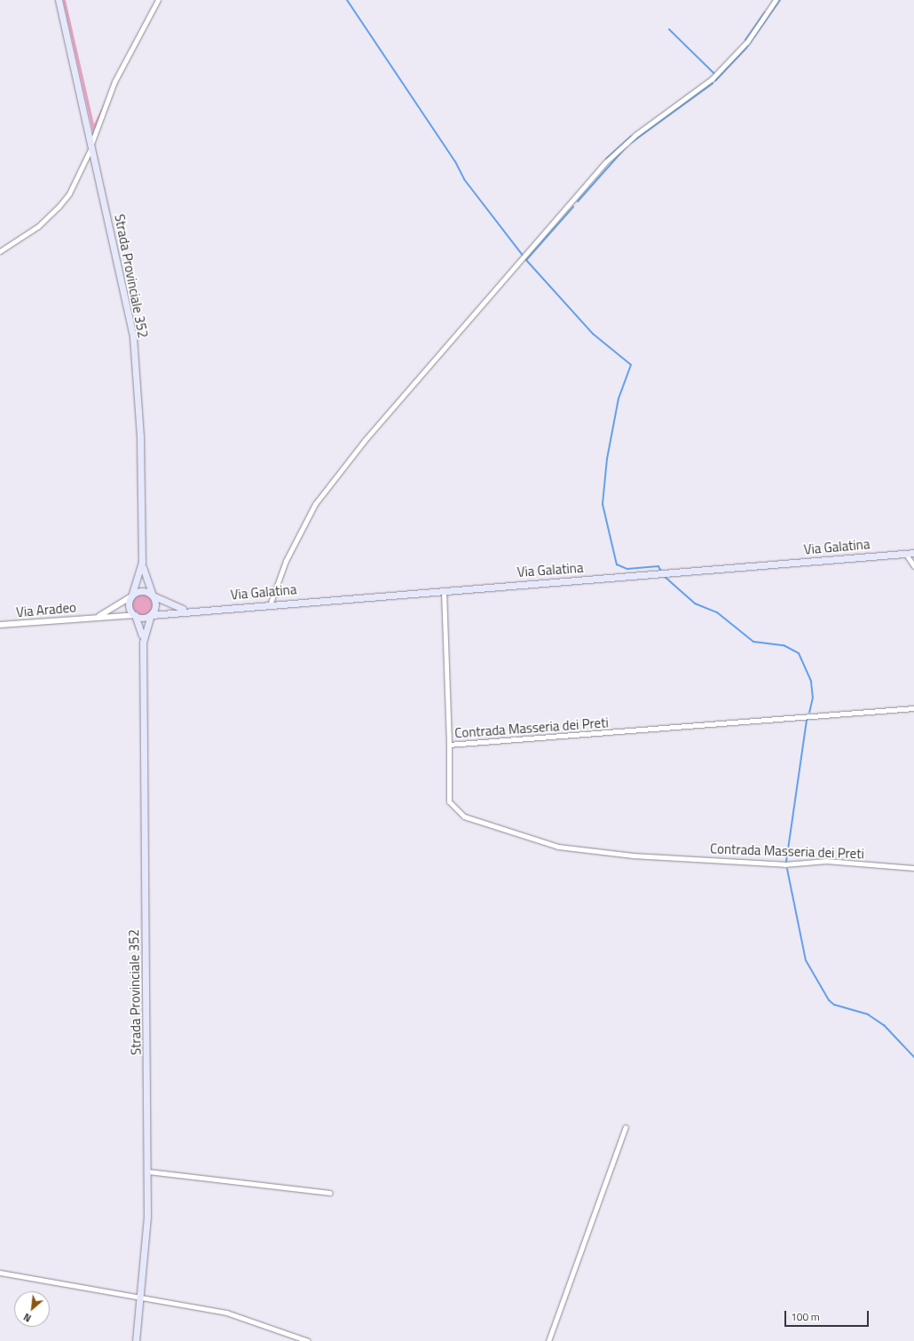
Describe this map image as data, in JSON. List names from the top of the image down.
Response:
{
  "streets": {
    "main road": ["Strada Provinciale 352", "Via Galatina"],
    "street": ["Via Aradeo", "Contrada Masseria dei Preti"]
  },
  "crossings": [
    ["Strada Provinciale 352", "Via Galatina"],
    ["Strada Provinciale 352", "Via Aradeo"],
    ["Via Galatina", "Via Aradeo"]
  ],
  "scale_bar": "100 m",
  "north": "bottom left"
}
